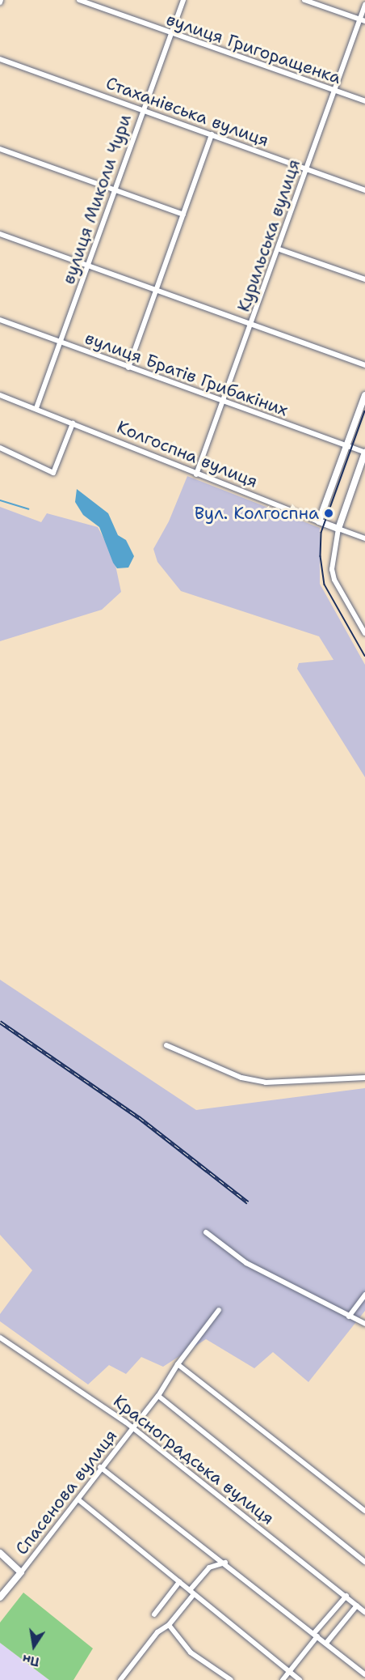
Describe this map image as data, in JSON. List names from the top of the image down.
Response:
{
  "streets": {
    "street": [
      "вулиця Григоращенка",
      "Стаханівська вулиця",
      "вулиця Миколи Чури",
      "Курильська вулиця",
      "вулиця Братів Грибакіних",
      "Колгоспна вулиця",
      "Красноградська вулиця",
      "Спасенова вулиця"
    ]
  },
  "crossings": [
    ["вулиця Григоращенка", "вулиця Миколи Чури"],
    ["вулиця Григоращенка", "Курильська вулиця"],
    ["Стаханівська вулиця", "вулиця Миколи Чури"],
    ["Стаханівська вулиця", "Курильська вулиця"],
    ["вулиця Миколи Чури", "вулиця Братів Грибакіних"],
    ["вулиця Миколи Чури", "Колгоспна вулиця"],
    ["Курильська вулиця", "вулиця Братів Грибакіних"],
    ["Курильська вулиця", "Колгоспна вулиця"],
    ["Красноградська вулиця", "Спасенова вулиця"]
  ],
  "places": ["Вул. Колгоспна"],
  "north": "bottom"
}
